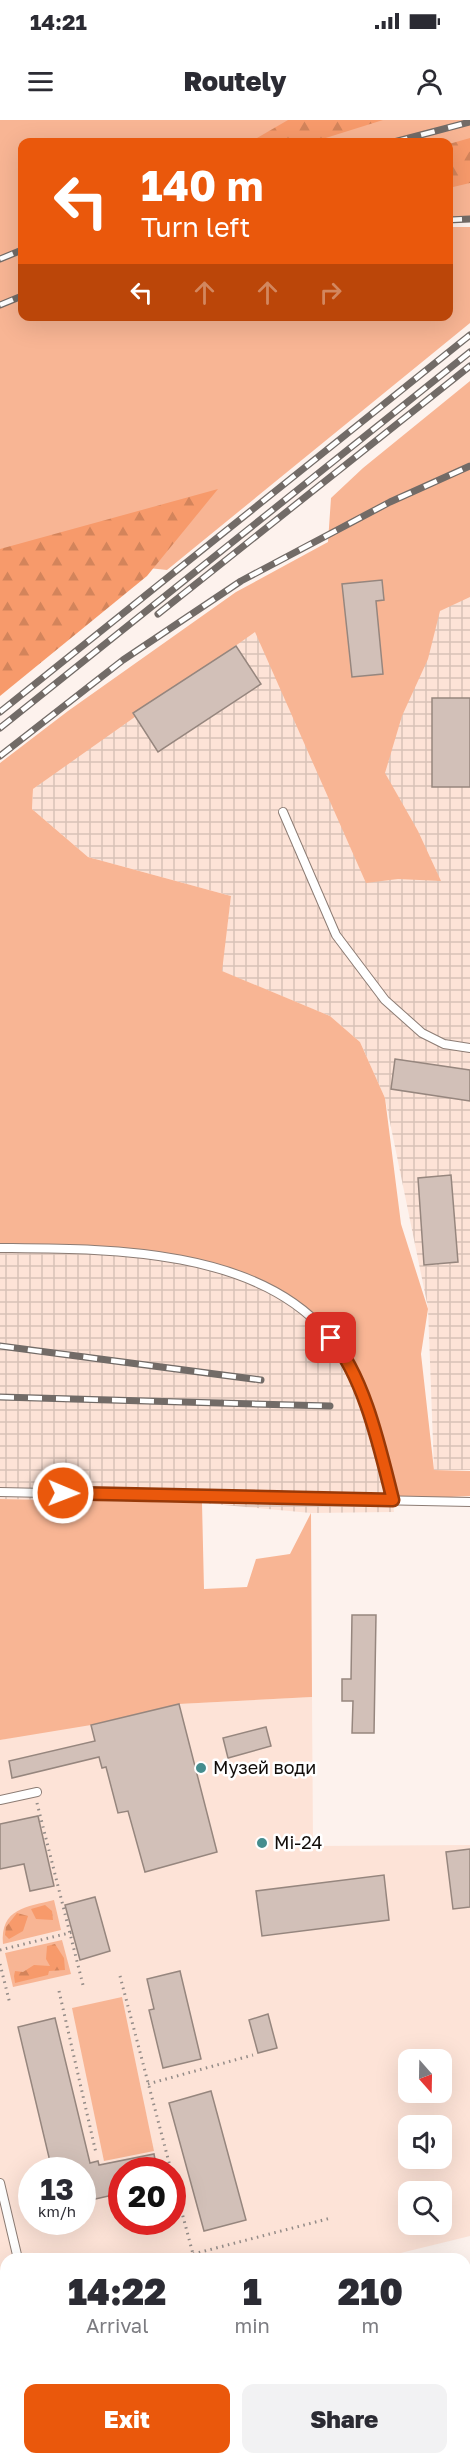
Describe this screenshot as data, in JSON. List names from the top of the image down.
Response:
{
  "places": ["Музей води", "Мі-24"],
  "north": "bottom",
  "page": {
    "status": "14:21",
    "header": "Routely",
    "turn": ["140 m", "Turn left"],
    "speed": "13 km/h",
    "limit": "20",
    "eta": [
      "14:22",
      "Arrival",
      "1",
      "min",
      "210",
      "m"
    ],
    "buttons": ["Exit", "Share"]
  }
}
